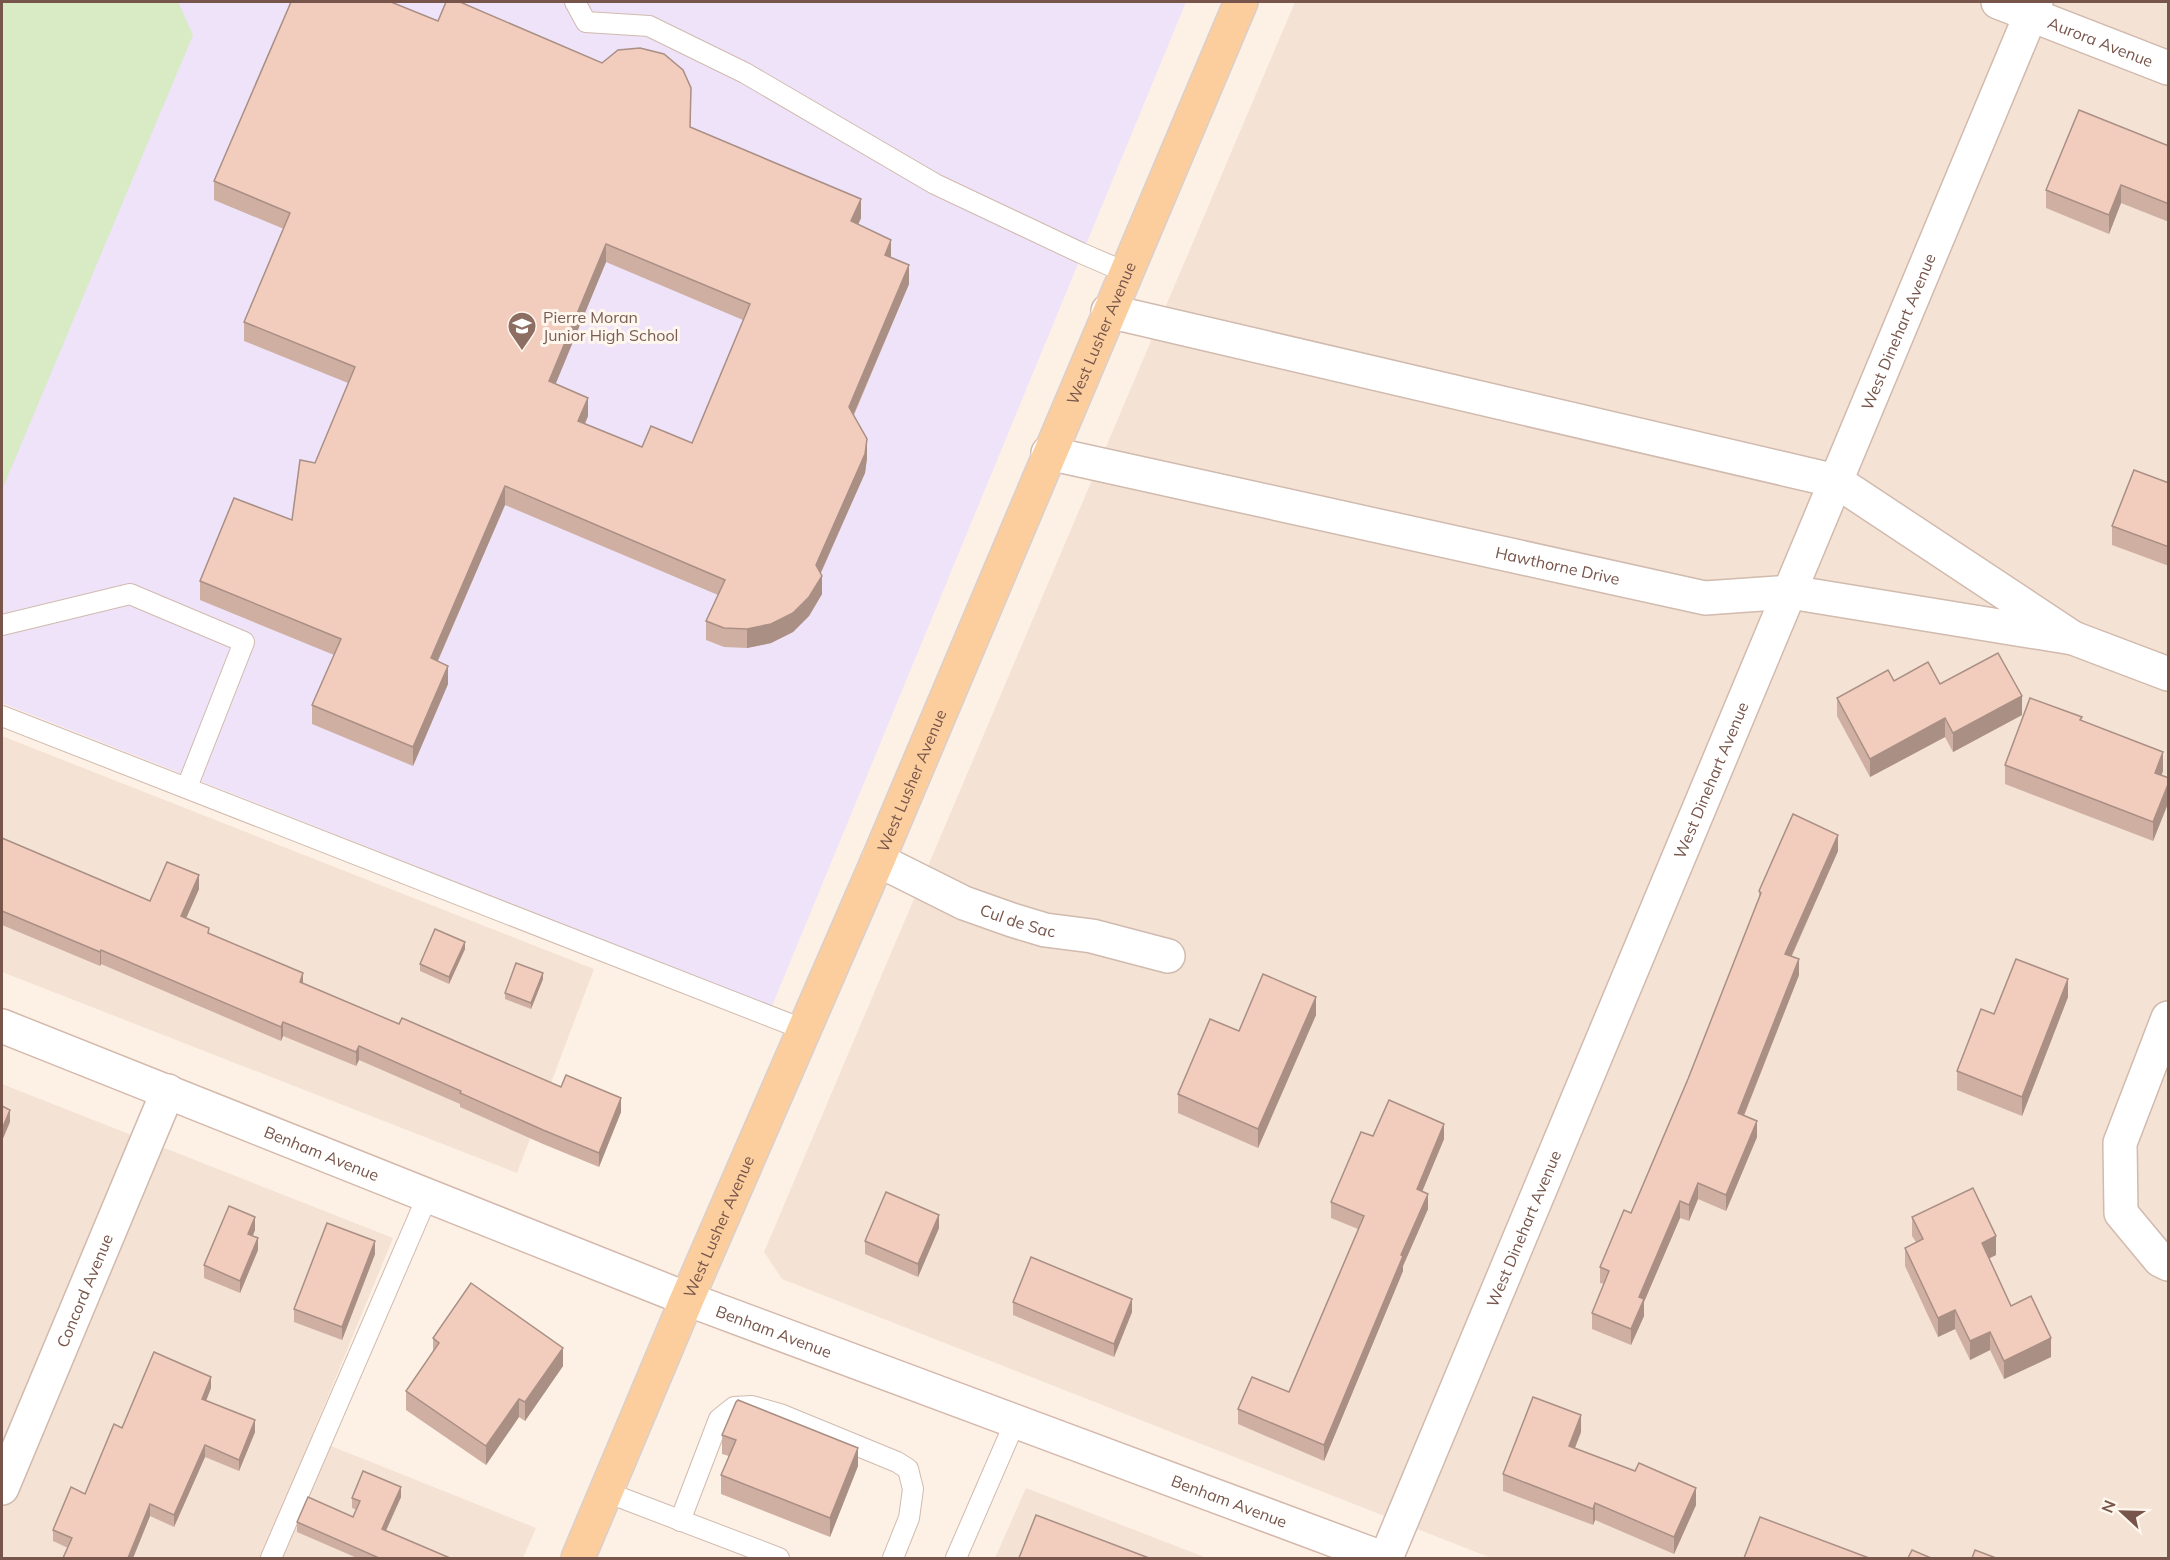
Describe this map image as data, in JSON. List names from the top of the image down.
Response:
{
  "streets": {
    "main road": ["West Lusher Avenue"],
    "street": [
      "Aurora Avenue",
      "West Dinehart Avenue",
      "Hawthorne Drive",
      "Cul de Sac",
      "Benham Avenue",
      "Concord Avenue"
    ]
  },
  "crossings": [
    ["Aurora Avenue", "West Dinehart Avenue"],
    ["West Dinehart Avenue", "Hawthorne Drive"],
    ["West Dinehart Avenue", "Benham Avenue"],
    ["West Lusher Avenue", "Hawthorne Drive"],
    ["West Lusher Avenue", "Cul de Sac"],
    ["West Lusher Avenue", "Benham Avenue"],
    ["Benham Avenue", "Concord Avenue"]
  ],
  "places": {
    "school or university": ["Pierre Moran Junior High School"]
  },
  "north": "left"
}
